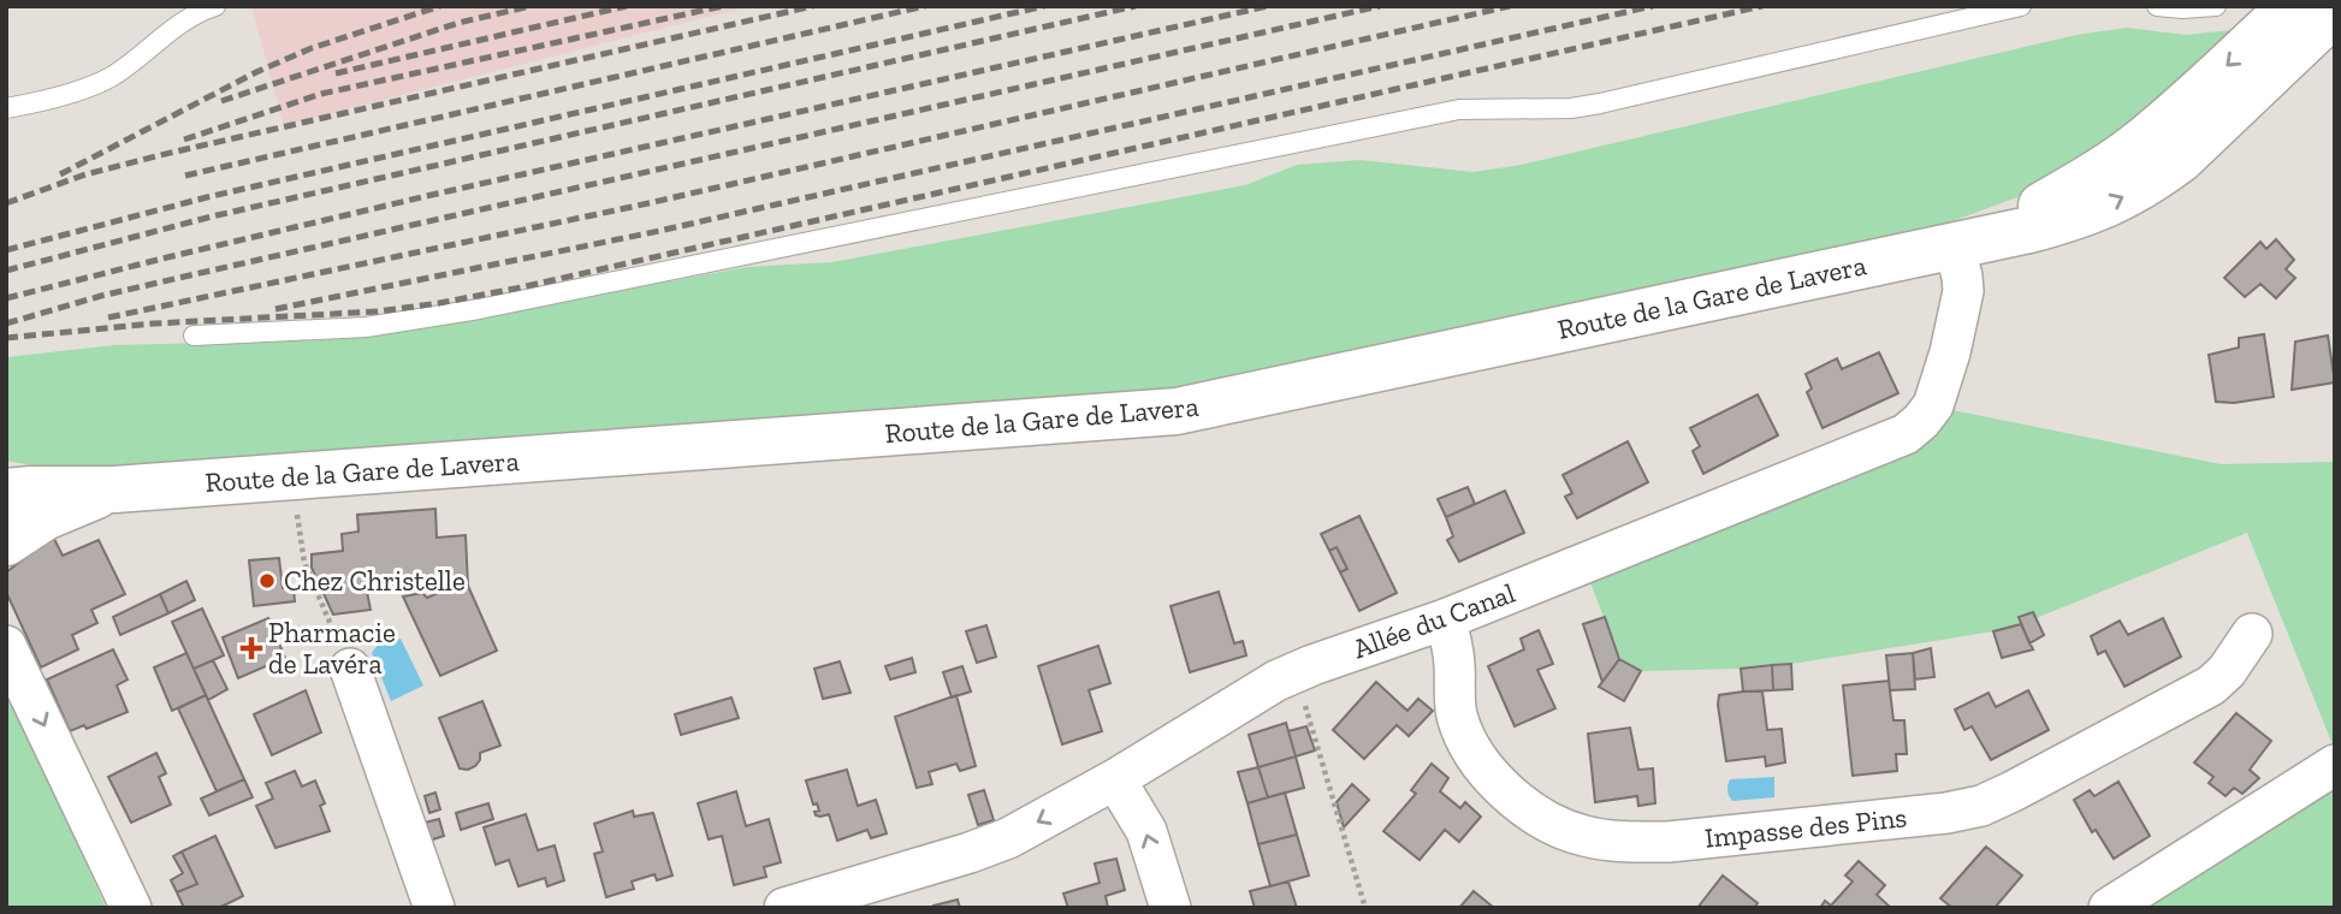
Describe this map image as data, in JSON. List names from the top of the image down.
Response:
{
  "streets": {
    "street": ["Route de la Gare de Lavera", "Allée du Canal", "Impasse des Pins"]
  },
  "crossings": [
    ["Route de la Gare de Lavera", "Allée du Canal"],
    ["Allée du Canal", "Impasse des Pins"]
  ],
  "places": {
    "other": ["Chez Christelle"],
    "health": ["Pharmacie de Lavéra"]
  }
}
